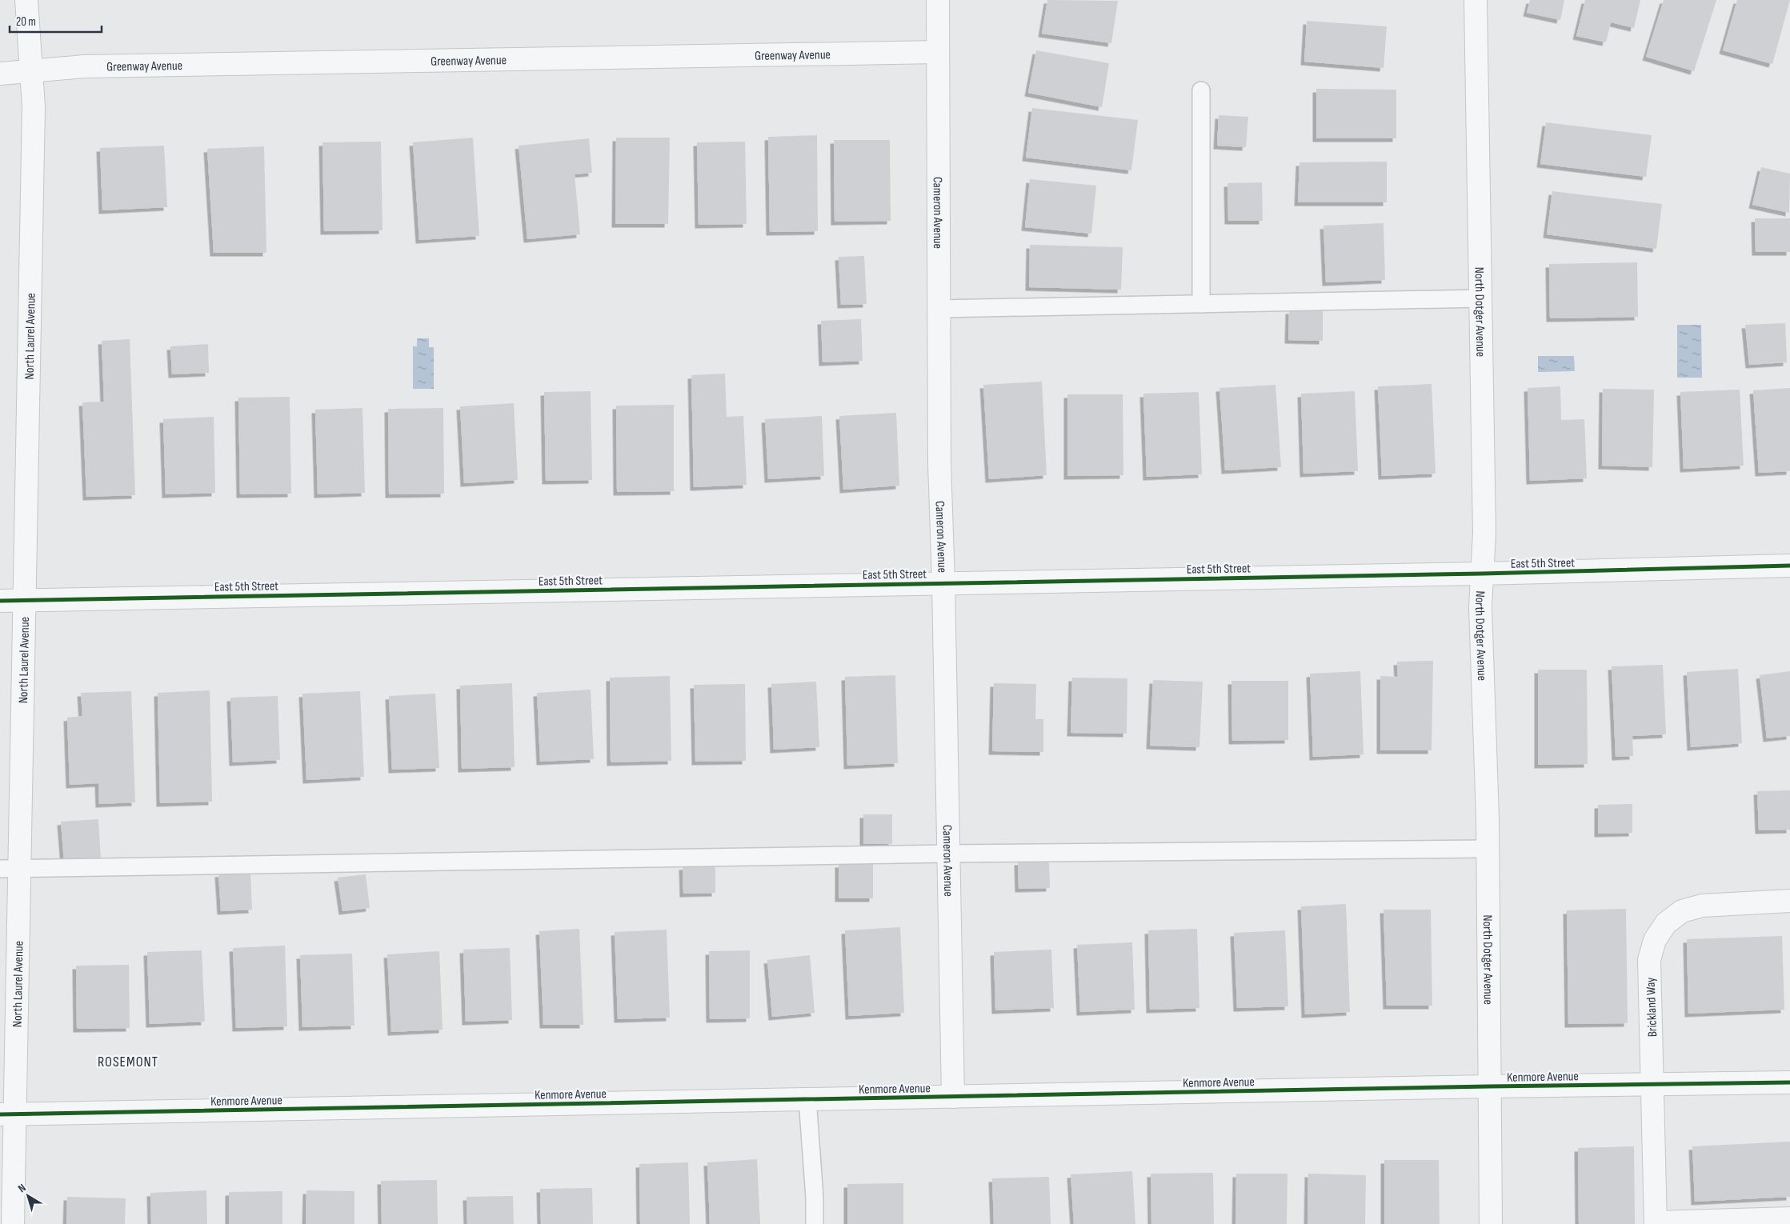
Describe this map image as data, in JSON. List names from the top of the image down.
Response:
{
  "streets": {
    "street": [
      "Greenway Avenue",
      "Cameron Avenue",
      "North Dotger Avenue",
      "North Laurel Avenue",
      "East 5th Street",
      "Brickland Way",
      "Kenmore Avenue"
    ]
  },
  "crossings": [
    ["Greenway Avenue", "Cameron Avenue"],
    ["Greenway Avenue", "North Laurel Avenue"],
    ["Cameron Avenue", "East 5th Street"],
    ["Cameron Avenue", "Kenmore Avenue"],
    ["North Dotger Avenue", "East 5th Street"],
    ["North Dotger Avenue", "Kenmore Avenue"],
    ["North Laurel Avenue", "East 5th Street"],
    ["North Laurel Avenue", "Kenmore Avenue"],
    ["Brickland Way", "Kenmore Avenue"]
  ],
  "districts": ["ROSEMONT"],
  "scale_bar": "20 m",
  "north": "top left"
}
